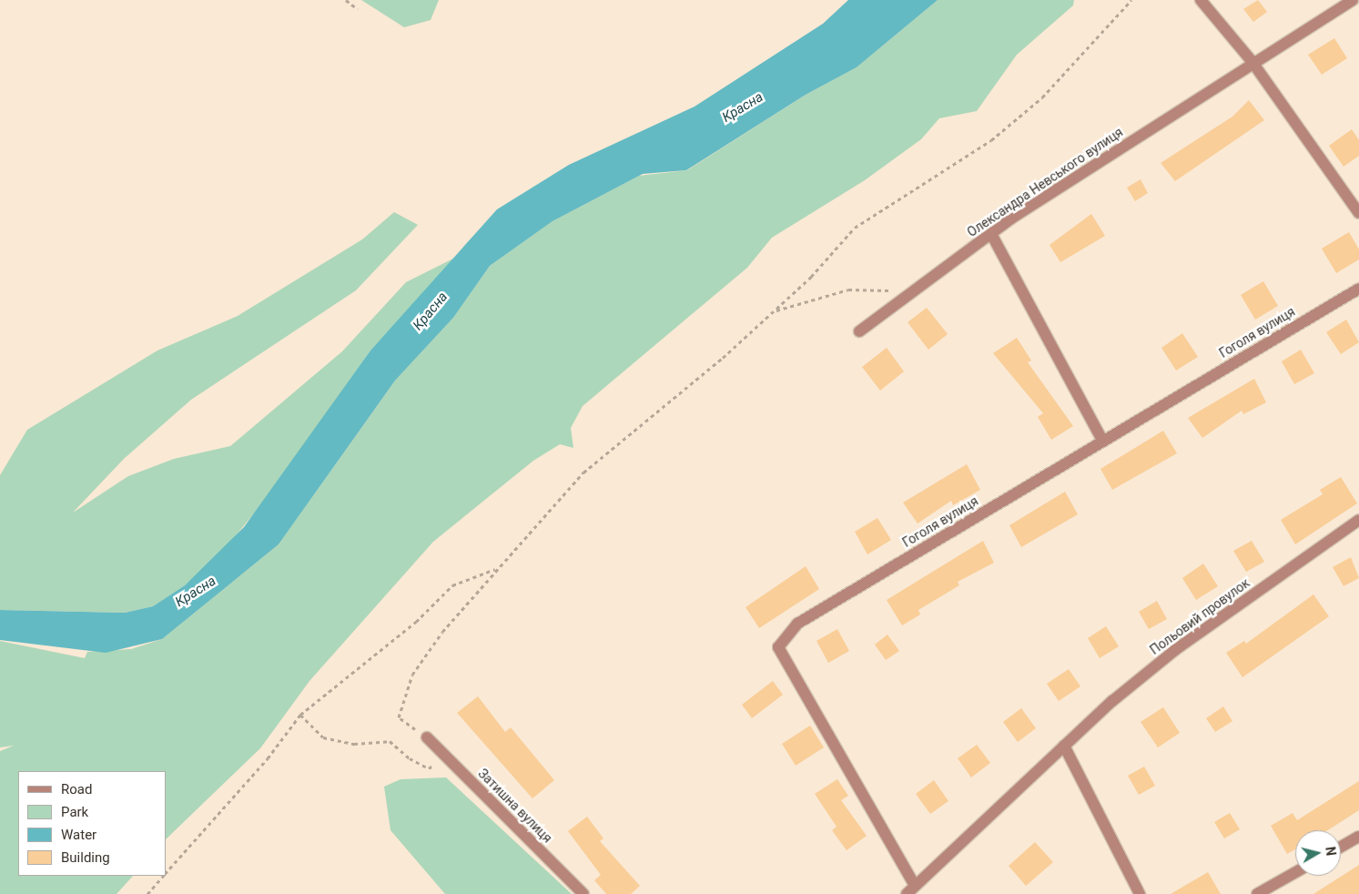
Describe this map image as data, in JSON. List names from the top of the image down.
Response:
{
  "streets": {
    "street": [
      "Олександра Невського вулиця",
      "Гоголя вулиця",
      "Польовий провулок",
      "Затишна вулиця"
    ]
  },
  "crossings": [
    ["Гоголя вулиця", "Польовий провулок"]
  ],
  "water": ["Красна"],
  "legend": [
    "Road",
    "Park",
    "Water",
    "Building"
  ],
  "north": "right"
}
